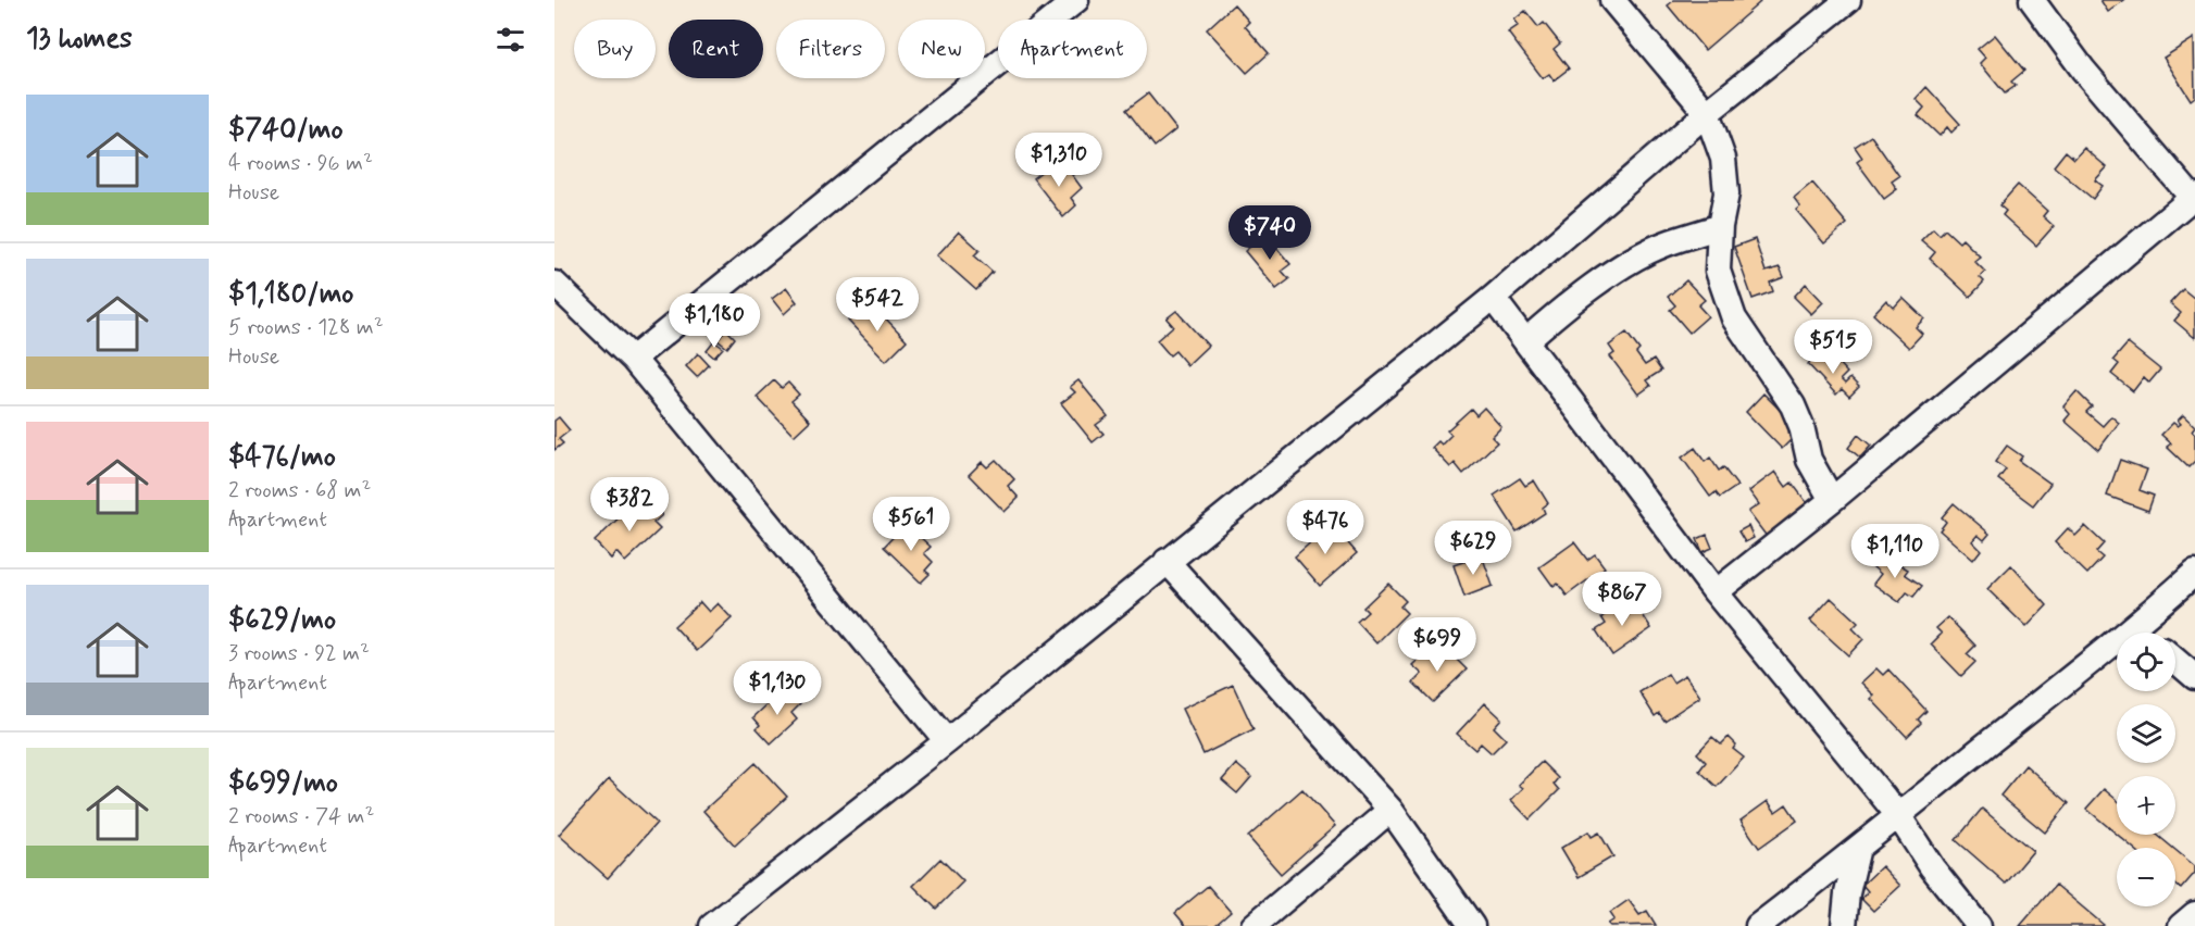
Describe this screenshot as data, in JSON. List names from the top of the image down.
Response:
{
  "page": {
    "heading": "13 homes",
    "chip": [
      "Buy",
      "Rent",
      "Filters",
      "New",
      "Apartment"
    ],
    "list": [
      {
        "name": "$740/mo",
        "note": "4 rooms · 96 m² · House"
      },
      {
        "name": "$1,180/mo",
        "note": "5 rooms · 128 m² · House"
      },
      {
        "name": "$476/mo",
        "note": "2 rooms · 68 m² · Apartment"
      },
      {
        "name": "$629/mo",
        "note": "3 rooms · 92 m² · Apartment"
      },
      {
        "name": "$699/mo",
        "note": "2 rooms · 74 m² · Apartment"
      }
    ],
    "price": [
      "$1,310",
      "$740",
      "$542",
      "$1,180",
      "$515",
      "$382",
      "$561",
      "$476",
      "$629",
      "$1,110",
      "$867",
      "$699",
      "$1,130"
    ],
    "map_buttons": ["+", "−"]
  }
}
